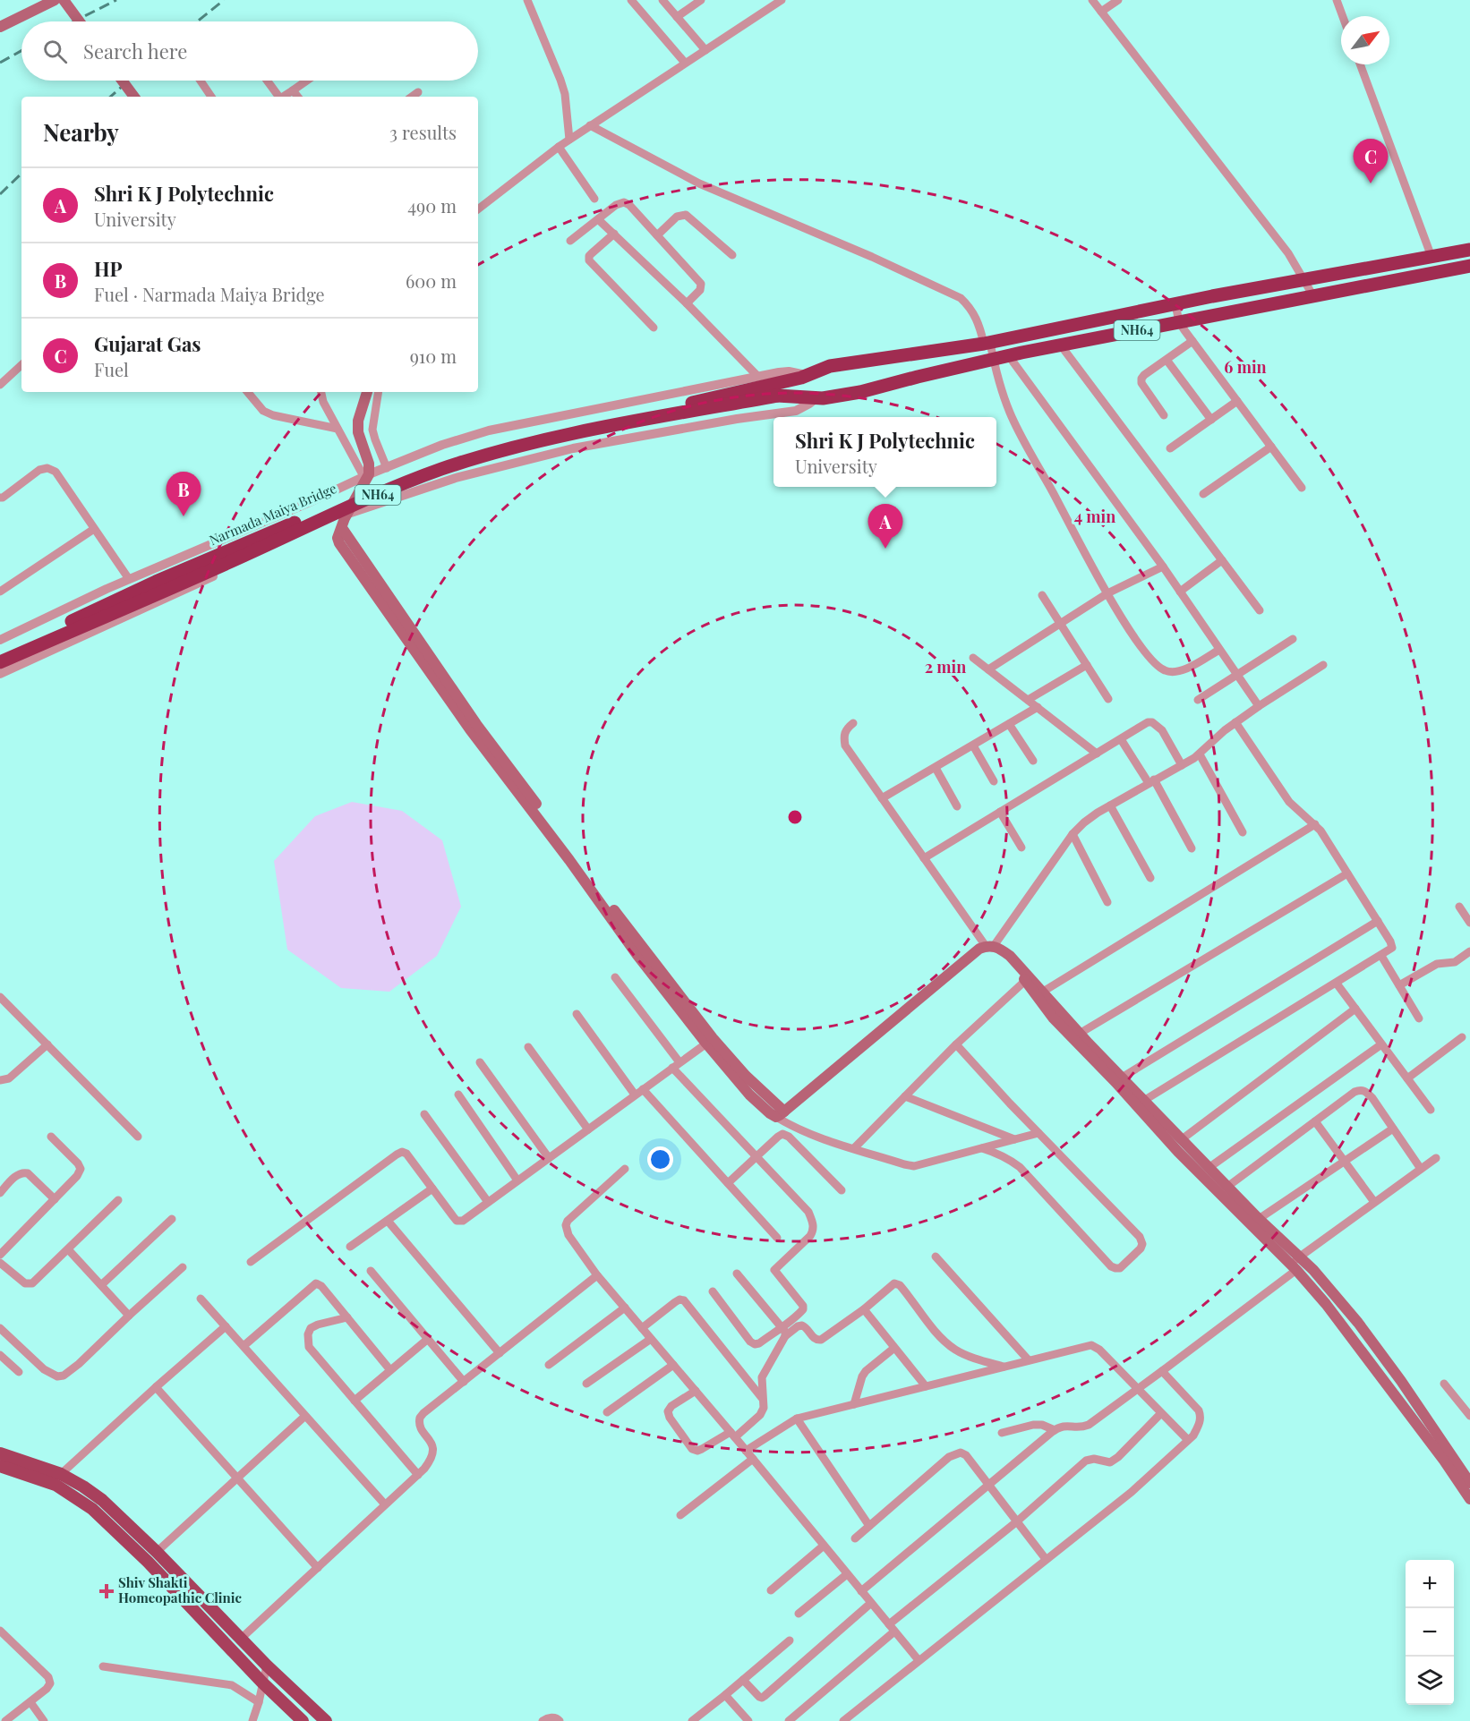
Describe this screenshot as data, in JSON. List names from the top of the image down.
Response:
{
  "streets": {
    "highway": ["NH64", "Narmada Maiya Bridge"]
  },
  "crossings": [
    ["NH64", "Narmada Maiya Bridge"]
  ],
  "places": {
    "health": ["Shiv Shakti Homeopathic Clinic"]
  },
  "north": "top right",
  "page": {
    "search": "Search here",
    "heading": ["Nearby", "3 results"],
    "pins": ["C", "B", "A"],
    "list": [
      {
        "mark": "A",
        "name": "Shri K J Polytechnic",
        "note": "University",
        "value": "490 m"
      },
      {
        "mark": "B",
        "name": "HP",
        "note": "Fuel · Narmada Maiya Bridge",
        "value": "600 m"
      },
      {
        "mark": "C",
        "name": "Gujarat Gas",
        "note": "Fuel",
        "value": "910 m"
      }
    ],
    "popup": ["Shri K J Polytechnic", "University"],
    "map_buttons": ["+", "−"]
  },
  "rings": ["6 min", "4 min", "2 min"]
}
